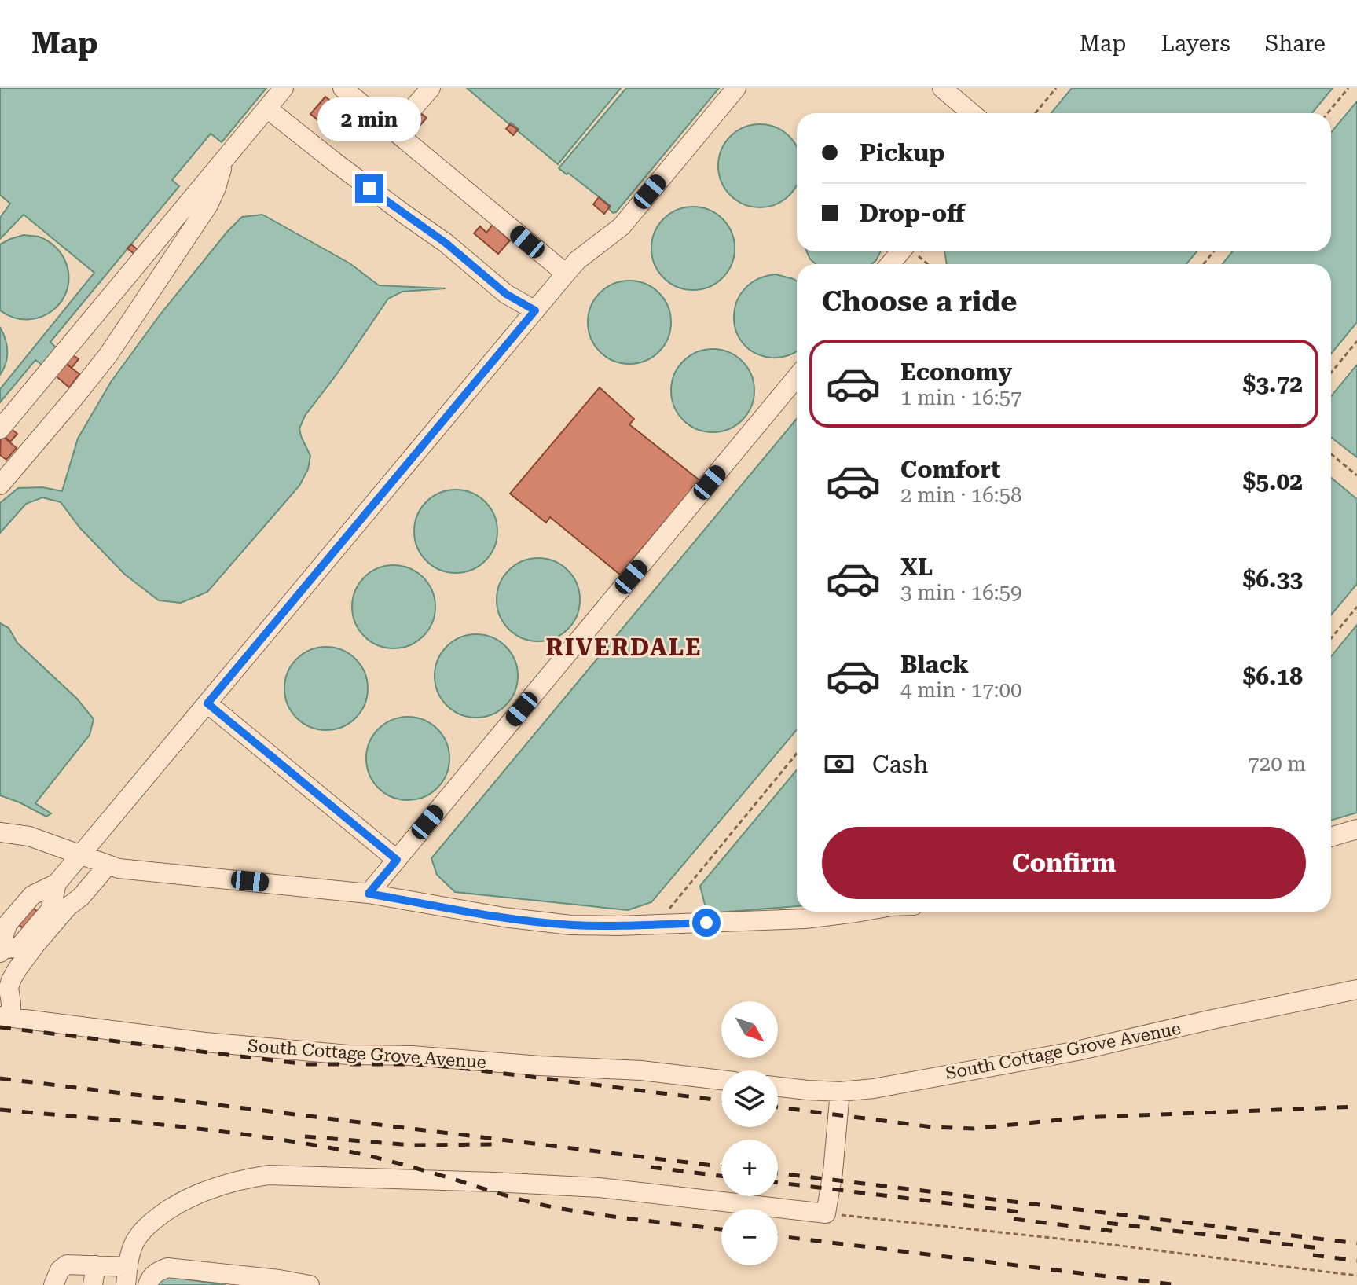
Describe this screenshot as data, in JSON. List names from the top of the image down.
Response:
{
  "streets": {
    "street": ["South Cottage Grove Avenue"]
  },
  "districts": ["RIVERDALE"],
  "north": "bottom right",
  "page": {
    "header": "Map",
    "nav": ["Map", "Layers", "Share"],
    "bubble": "2 min",
    "banner": ["Pickup", "Drop-off"],
    "heading": "Choose a ride",
    "list": [
      {
        "name": "Economy",
        "note": "1 min · 16:57",
        "value": "$3.72"
      },
      {
        "name": "Comfort",
        "note": "2 min · 16:58",
        "value": "$5.02"
      },
      {
        "name": "XL",
        "note": "3 min · 16:59",
        "value": "$6.33"
      },
      {
        "name": "Black",
        "note": "4 min · 17:00",
        "value": "$6.18"
      }
    ],
    "pay": ["Cash", "720 m"],
    "buttons": "Confirm",
    "map_buttons": ["+", "−"]
  }
}
